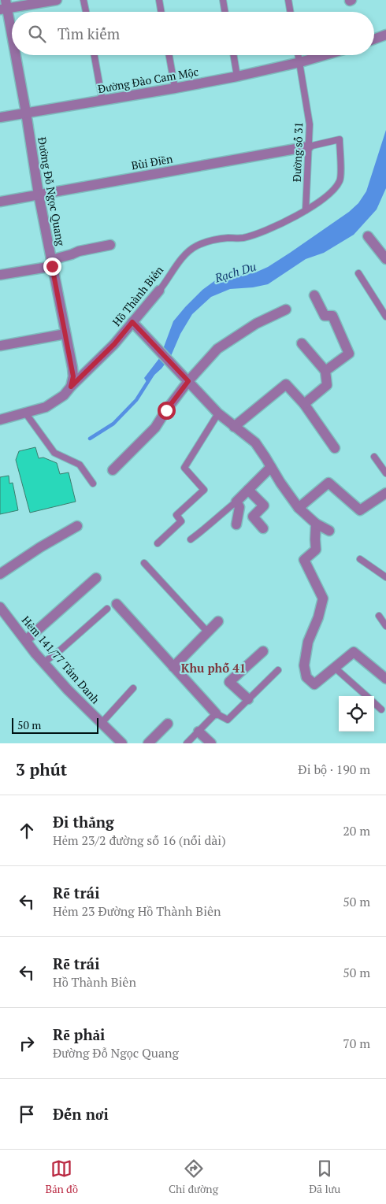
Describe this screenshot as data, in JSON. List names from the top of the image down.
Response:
{
  "streets": {
    "street": [
      "Đường Đào Cam Mộc",
      "Bùi Điền",
      "Đường Đỗ Ngọc Quang",
      "Hồ Thành Biên",
      "Hẻm 141/77 Tám Danh"
    ],
    "lane": ["Đường số 31"]
  },
  "crossings": [
    ["Đường Đào Cam Mộc", "Đường số 31"],
    ["Đường Đào Cam Mộc", "Đường Đỗ Ngọc Quang"],
    ["Đường số 31", "Bùi Điền"],
    ["Đường số 31", "Hồ Thành Biên"],
    ["Bùi Điền", "Đường Đỗ Ngọc Quang"],
    ["Bùi Điền", "Hồ Thành Biên"],
    ["Đường Đỗ Ngọc Quang", "Hồ Thành Biên"]
  ],
  "districts": ["Khu phố 41"],
  "water": ["Rạch Du"],
  "scale_bar": "50 m",
  "page": {
    "search": "Tìm kiếm",
    "scale": "50 m",
    "heading": ["3 phút", "Đi bộ · 190 m"],
    "list": [
      ["Đi thẳng", "Hẻm 23/2 đường số 16 (nối dài)", "20 m"],
      ["Rẽ trái", "Hẻm 23 Đường Hồ Thành Biên", "50 m"],
      ["Rẽ trái", "Hồ Thành Biên", "50 m"],
      ["Rẽ phải", "Đường Đỗ Ngọc Quang", "70 m"],
      "Đến nơi"
    ],
    "nav": ["Bản đồ", "Chỉ đường", "Đã lưu"]
  }
}
